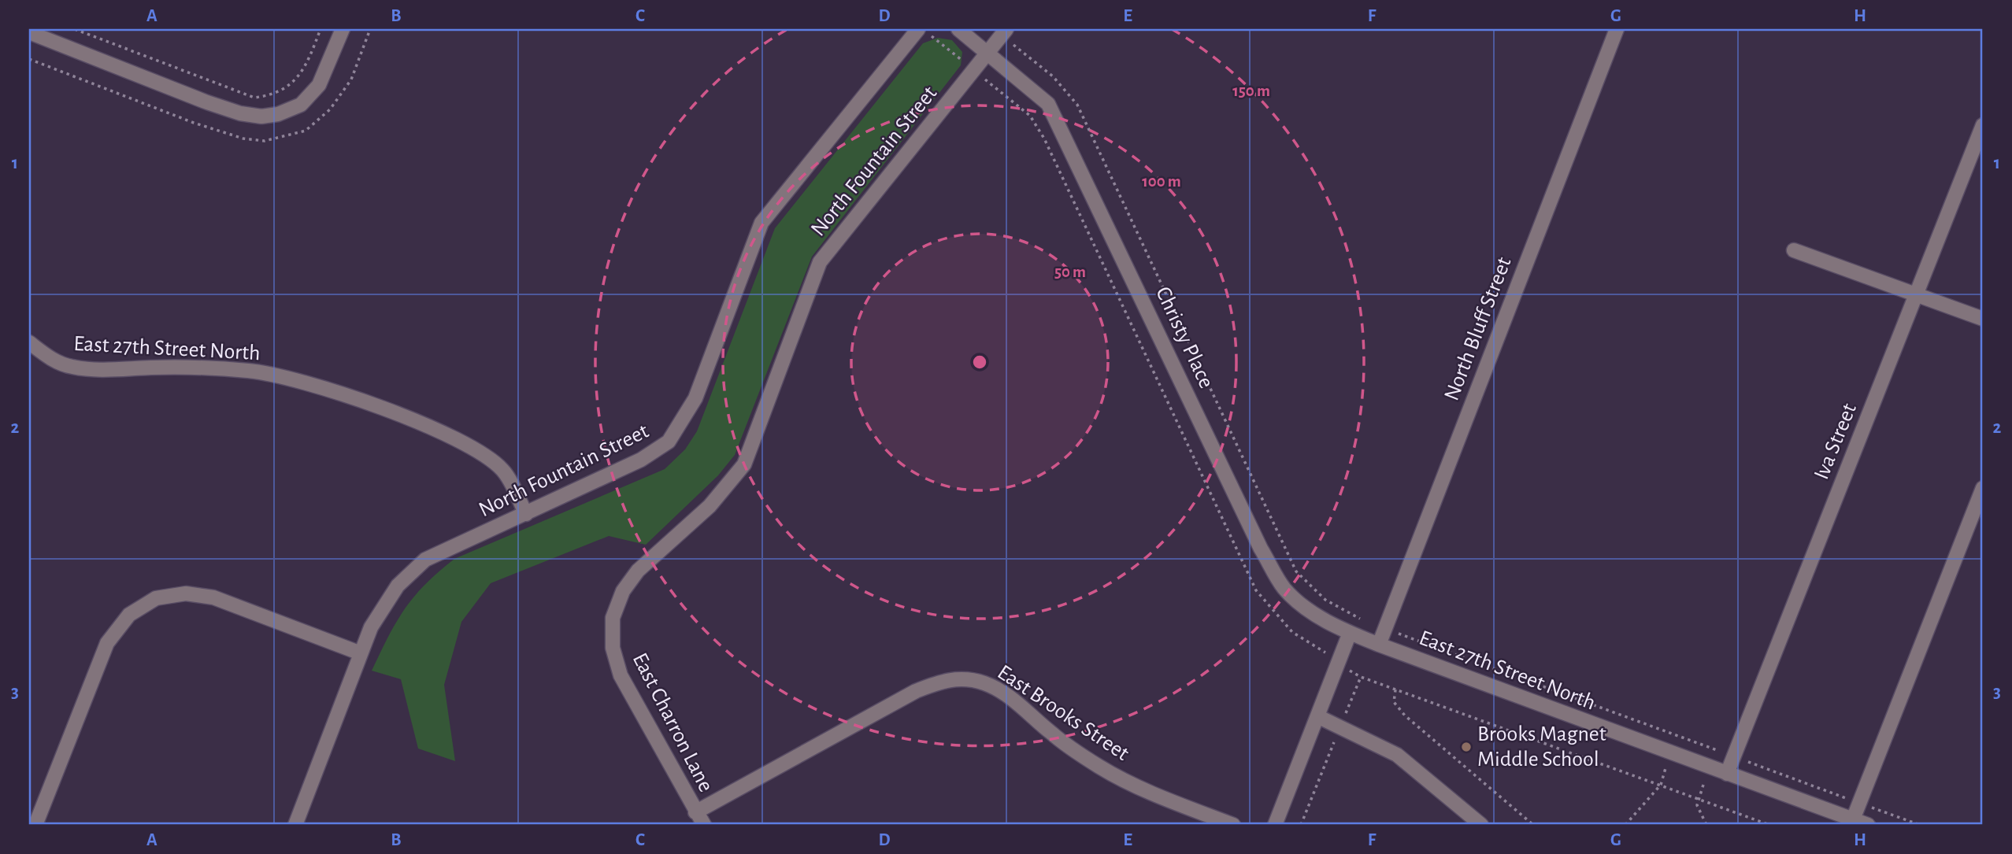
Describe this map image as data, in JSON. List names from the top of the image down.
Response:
{
  "streets": {
    "street": [
      "North Fountain Street",
      "North Bluff Street",
      "Christy Place",
      "East 27th Street North",
      "Iva Street",
      "East Brooks Street",
      "East Charron Lane"
    ]
  },
  "crossings": [
    ["North Fountain Street", "Christy Place"],
    ["North Fountain Street", "East 27th Street North"],
    ["North Fountain Street", "East Charron Lane"],
    ["North Bluff Street", "East 27th Street North"],
    ["Christy Place", "East 27th Street North"],
    ["East 27th Street North", "Iva Street"],
    ["East Brooks Street", "East Charron Lane"]
  ],
  "places": ["Brooks Magnet Middle School"],
  "grid": {
    "columns": [
      "A",
      "B",
      "C",
      "D",
      "E",
      "F",
      "G",
      "H"
    ],
    "rows": ["1", "2", "3"]
  },
  "rings": ["150 m", "100 m", "50 m"]
}
